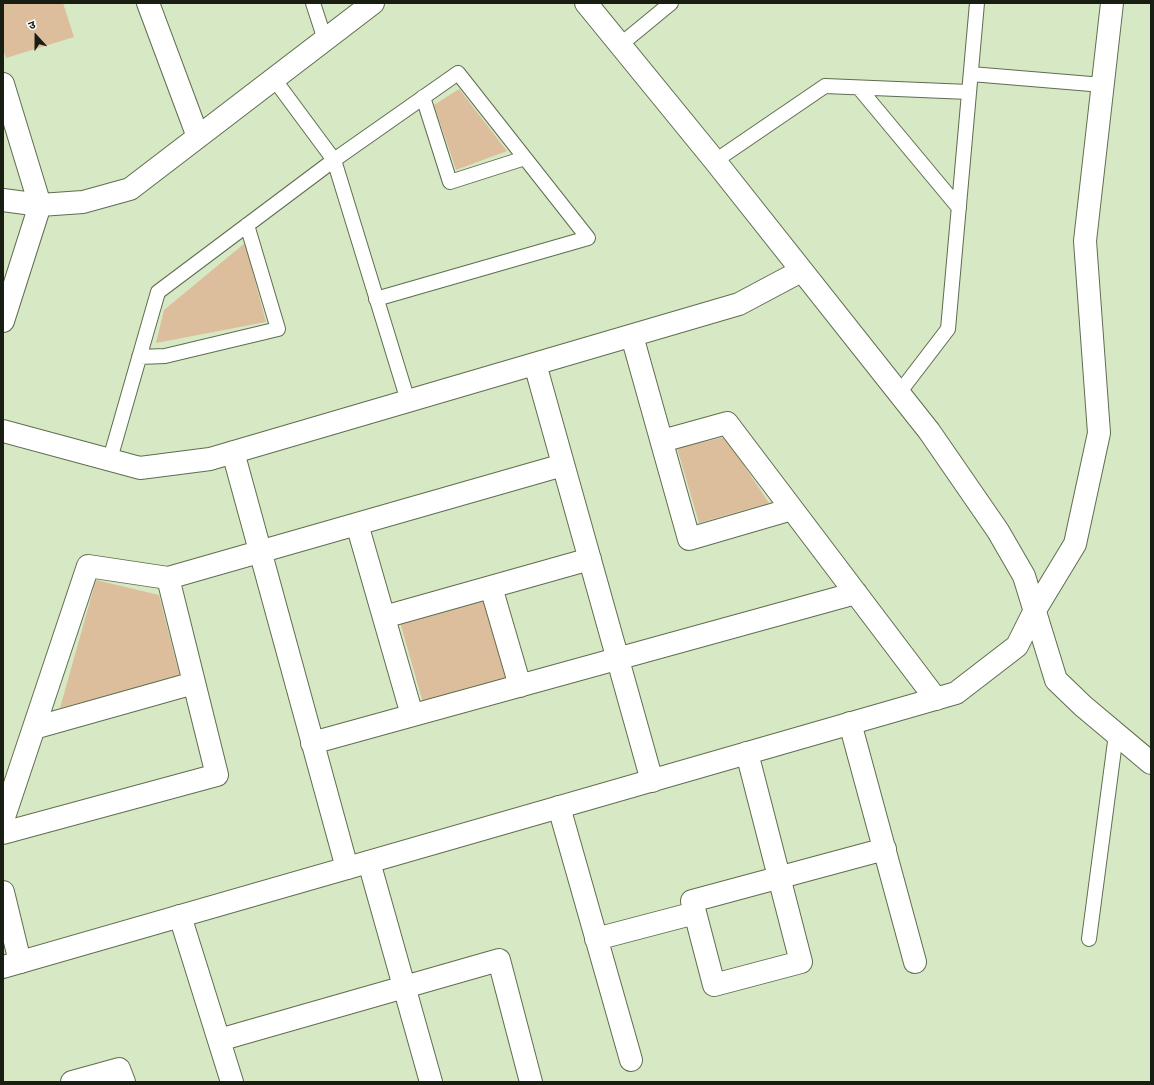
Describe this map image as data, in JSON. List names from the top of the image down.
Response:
{
  "north": "top"
}
